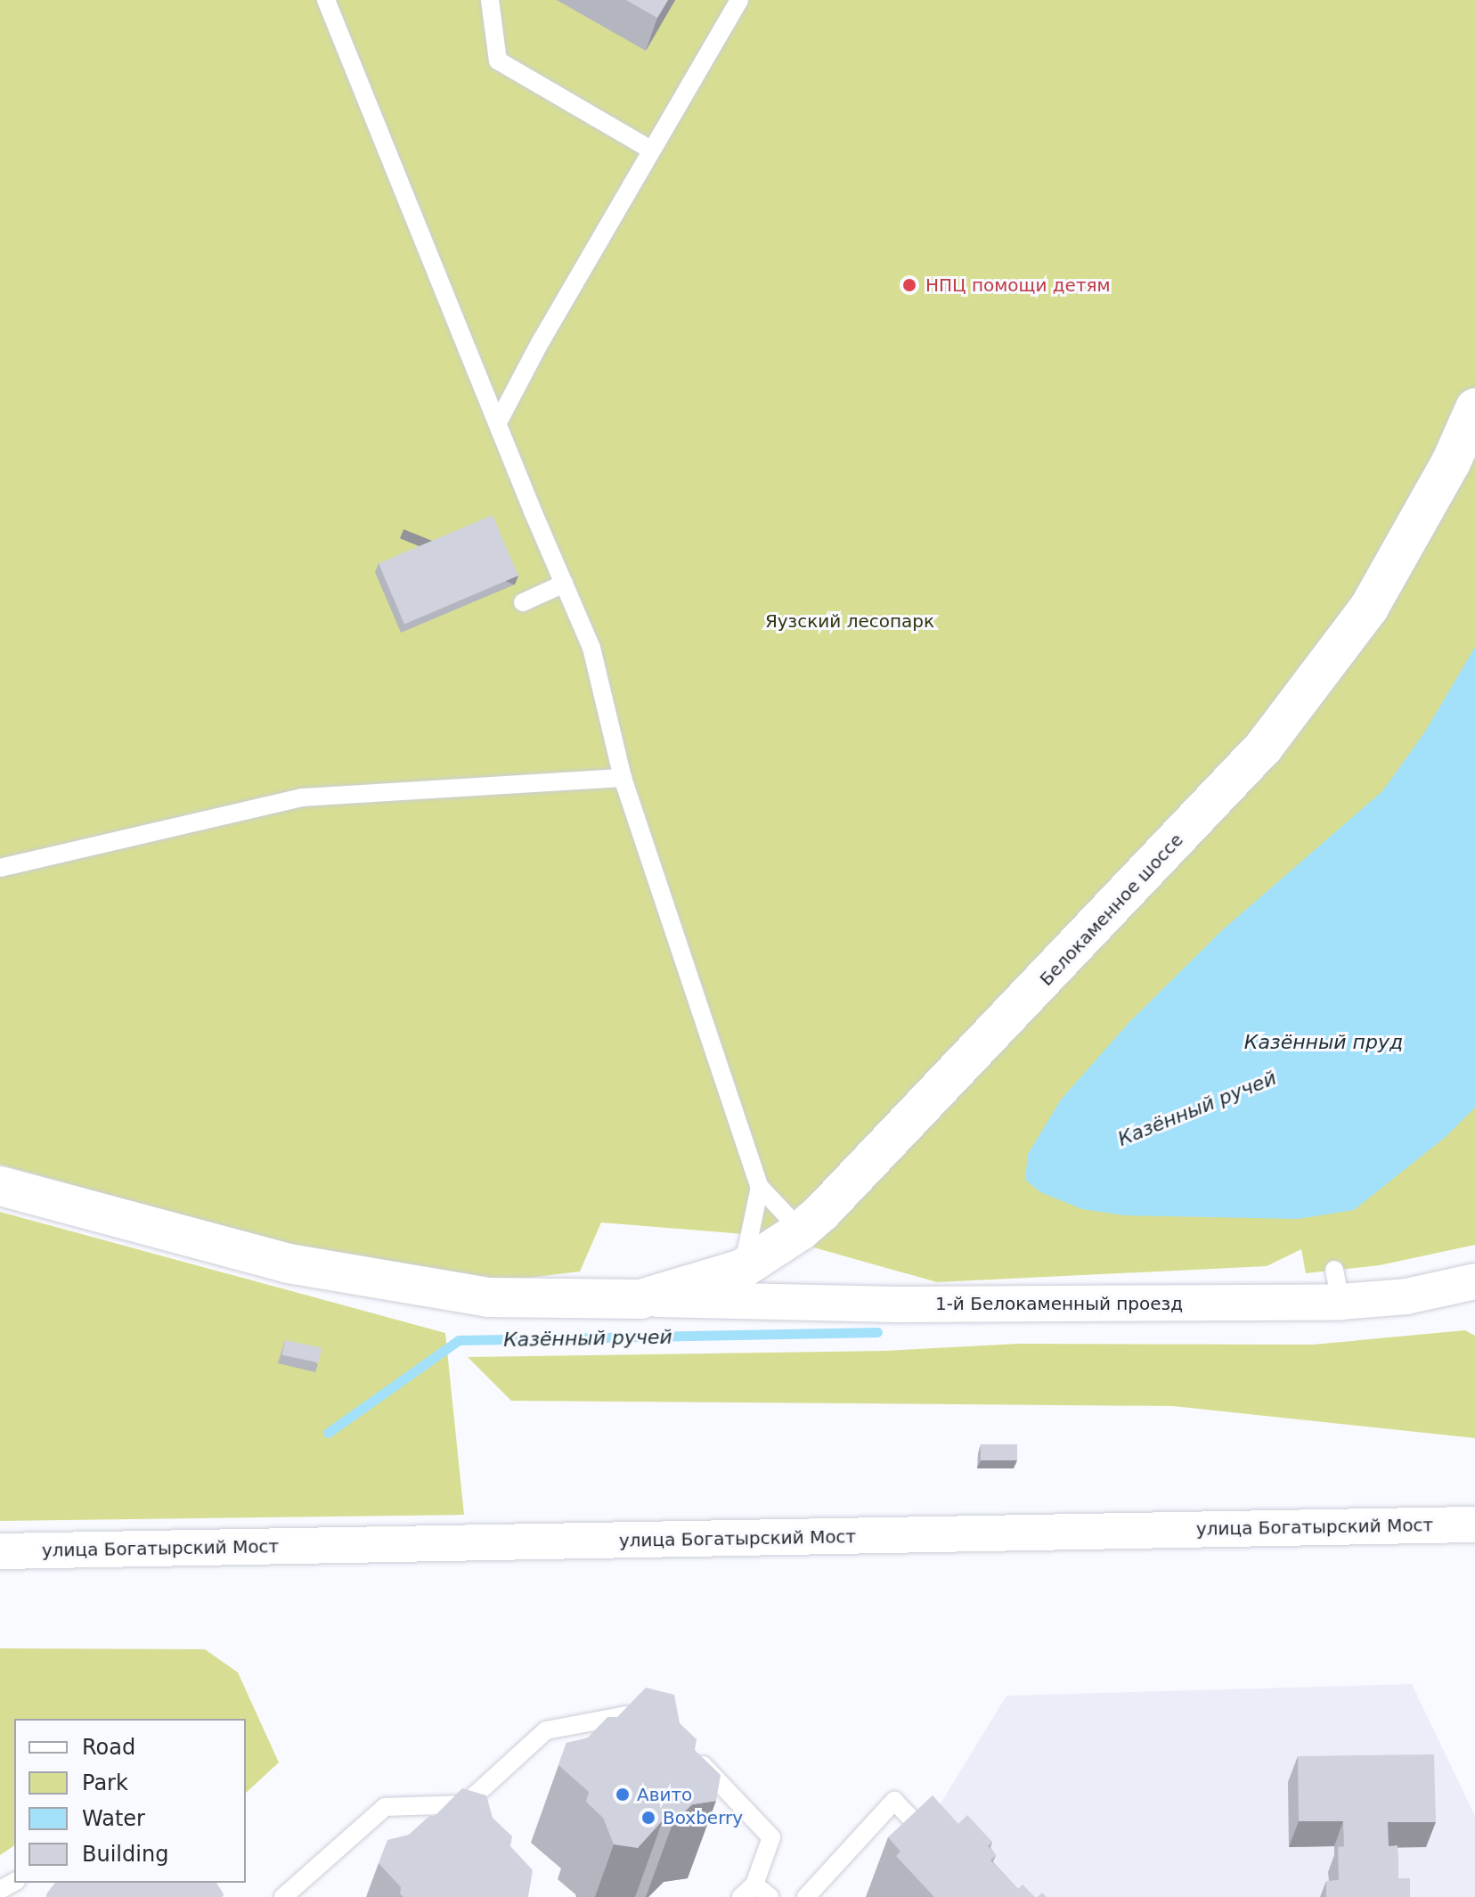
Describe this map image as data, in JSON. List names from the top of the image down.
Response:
{
  "streets": {
    "street": ["Белокаменное шоссе", "1-й Белокаменный проезд", "улица Богатырский Мост"]
  },
  "crossings": [
    ["Белокаменное шоссе", "1-й Белокаменный проезд"]
  ],
  "water": ["Казённый пруд", "Казённый ручей"],
  "parks": ["Яузский лесопарк"],
  "places": ["НПЦ помощи детям", "Авито", "Boxberry"],
  "legend": [
    "Road",
    "Park",
    "Water",
    "Building"
  ]
}
